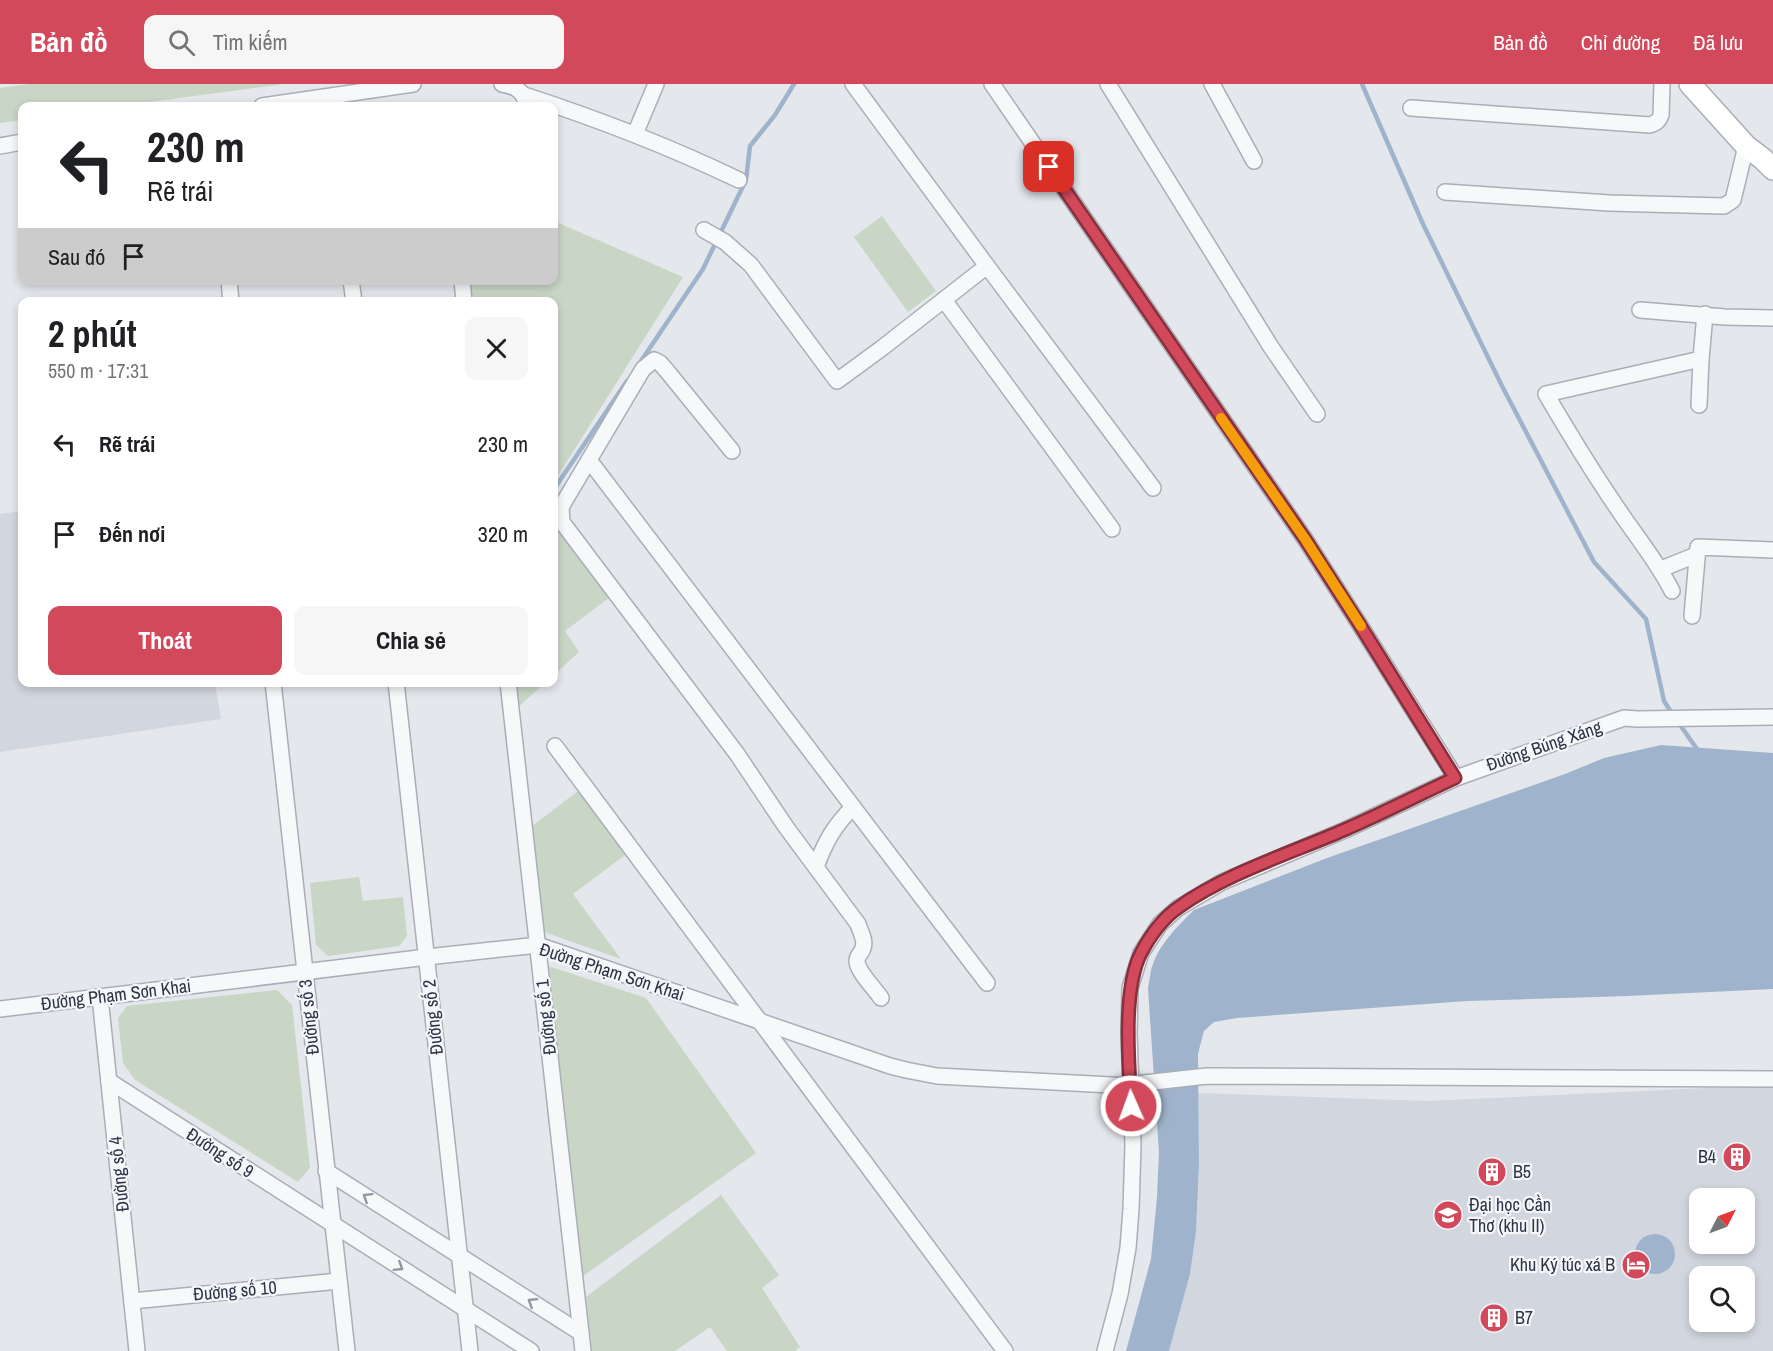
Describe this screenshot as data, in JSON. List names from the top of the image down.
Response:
{
  "streets": {
    "street": [
      "Đường Búng Xáng",
      "Đường Phạm Sơn Khai",
      "Đường số 3",
      "Đường số 2",
      "Đường số 1",
      "Đường số 9",
      "Đường số 4",
      "Đường số 10"
    ]
  },
  "crossings": [
    ["Đường Búng Xáng", "Đường Phạm Sơn Khai"],
    ["Đường Phạm Sơn Khai", "Đường số 3"],
    ["Đường Phạm Sơn Khai", "Đường số 2"],
    ["Đường Phạm Sơn Khai", "Đường số 1"],
    ["Đường Phạm Sơn Khai", "Đường số 4"],
    ["Đường số 3", "Đường số 9"],
    ["Đường số 3", "Đường số 10"],
    ["Đường số 2", "Đường số 9"],
    ["Đường số 9", "Đường số 4"],
    ["Đường số 4", "Đường số 10"]
  ],
  "places": {
    "building": ["B4", "B5", "B7"],
    "school or university": ["Đại học Cần Thơ (khu II)"],
    "hotel": ["Khu Ký túc xá B"]
  },
  "north": "top right",
  "page": {
    "header": "Bản đồ",
    "search": "Tìm kiếm",
    "nav": ["Bản đồ", "Chỉ đường", "Đã lưu"],
    "turn": ["230 m", "Rẽ trái"],
    "then": "Sau đó",
    "heading": ["2 phút", "550 m · 17:31"],
    "list": [
      {
        "name": "Rẽ trái",
        "value": "230 m"
      },
      {
        "name": "Đến nơi",
        "value": "320 m"
      }
    ],
    "buttons": ["Thoát", "Chia sẻ"]
  }
}
